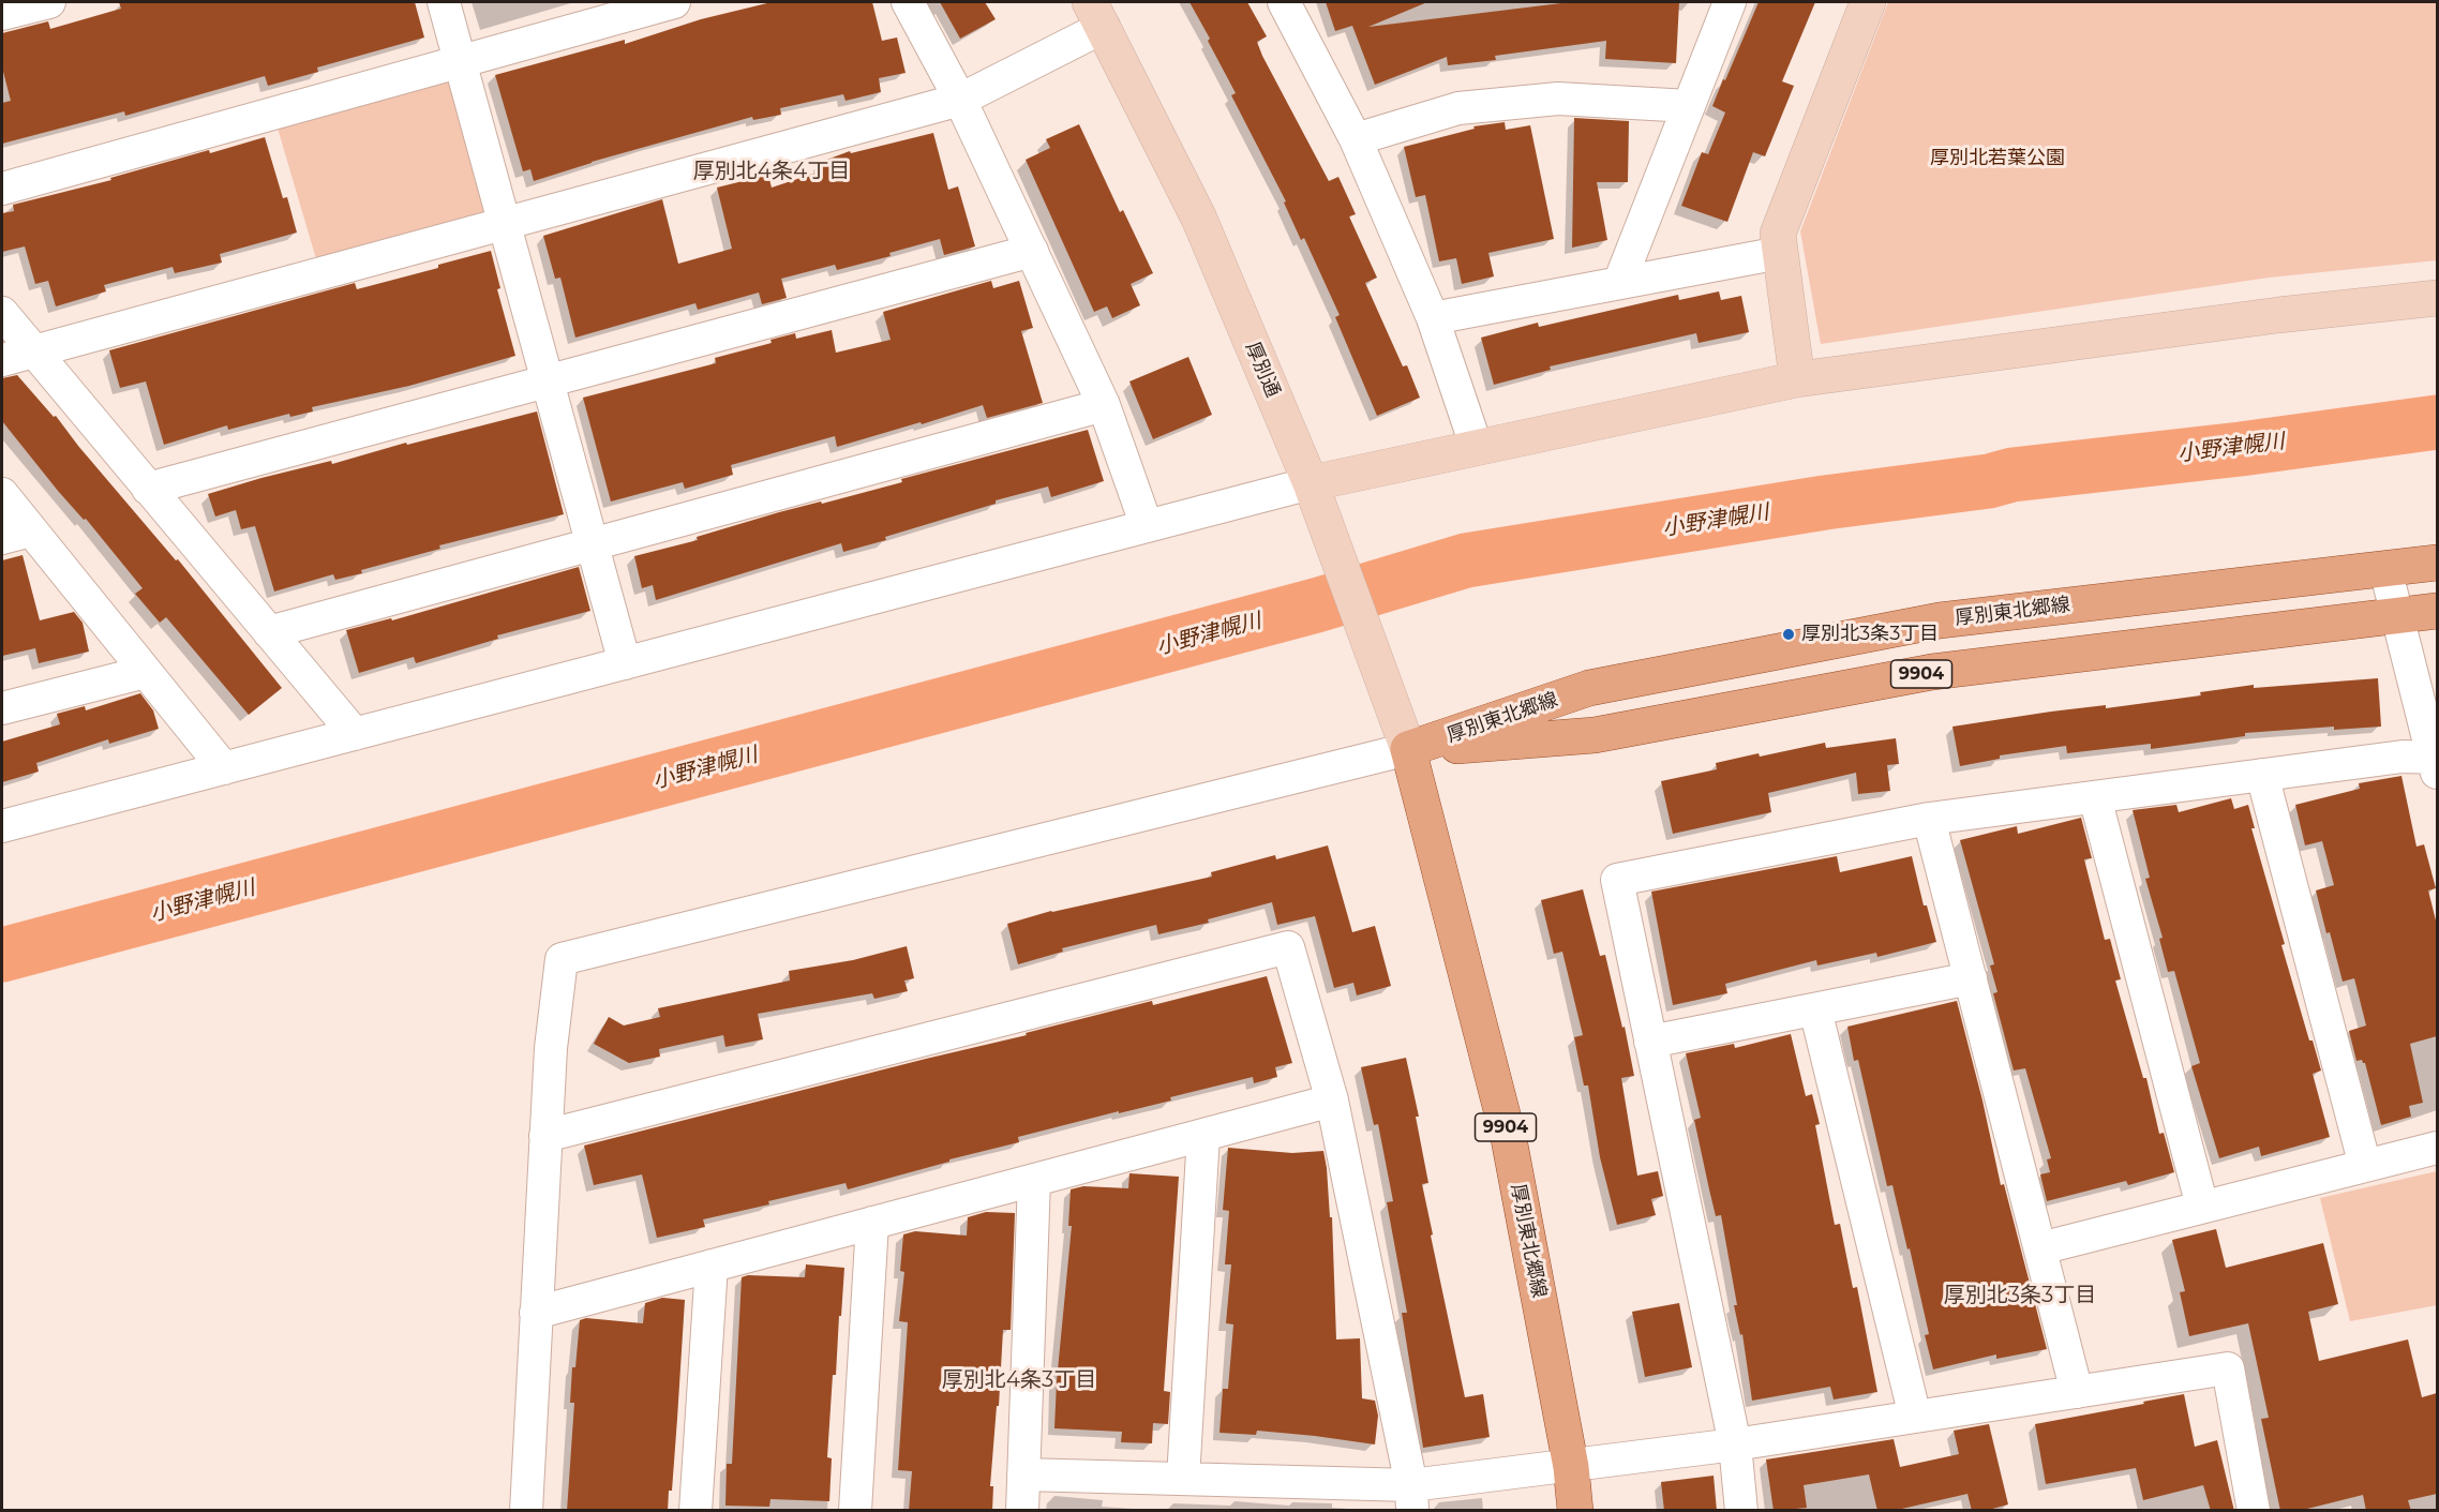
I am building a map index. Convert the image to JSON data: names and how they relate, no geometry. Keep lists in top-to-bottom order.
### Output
{
  "streets": {
    "main road": ["厚別東北郷線", "9904"],
    "street": ["厚別通"]
  },
  "crossings": [
    ["厚別通", "厚別東北郷線"]
  ],
  "districts": ["厚別北4条4丁目", "厚別北3条3丁目", "厚別北4条3丁目"],
  "water": ["小野津幌川"],
  "parks": ["厚別北若葉公園"],
  "places": ["厚別北3条3丁目"]
}
